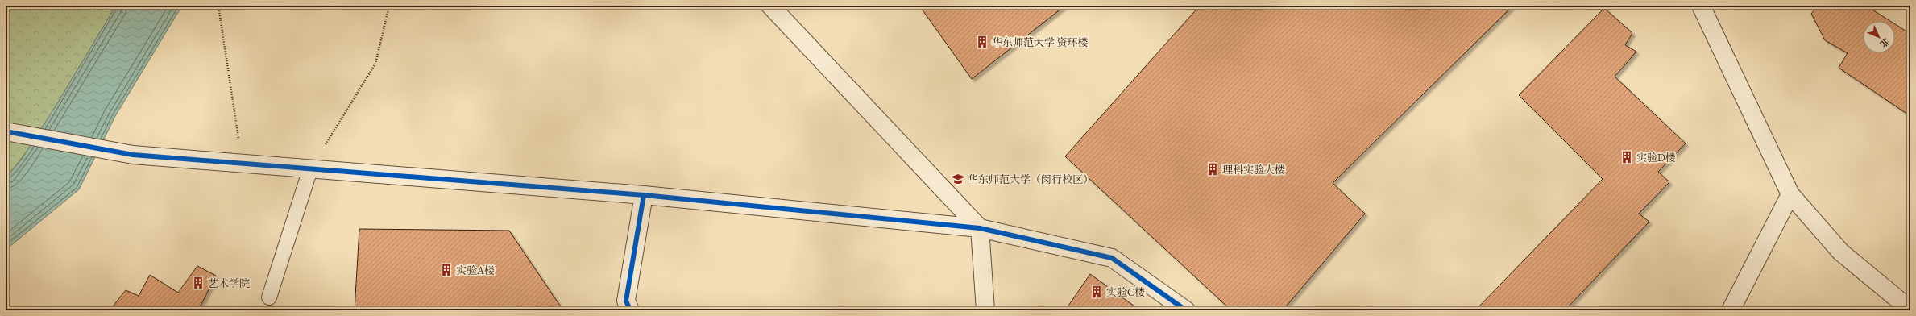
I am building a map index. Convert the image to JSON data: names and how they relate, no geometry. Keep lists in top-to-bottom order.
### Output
{
  "places": {
    "building": [
      "华东师范大学 资环楼",
      "实验D楼",
      "理科实验大楼",
      "实验A楼",
      "艺术学院",
      "实验C楼"
    ],
    "school or university": ["华东师范大学（闵行校区）"]
  },
  "north": "bottom right"
}
